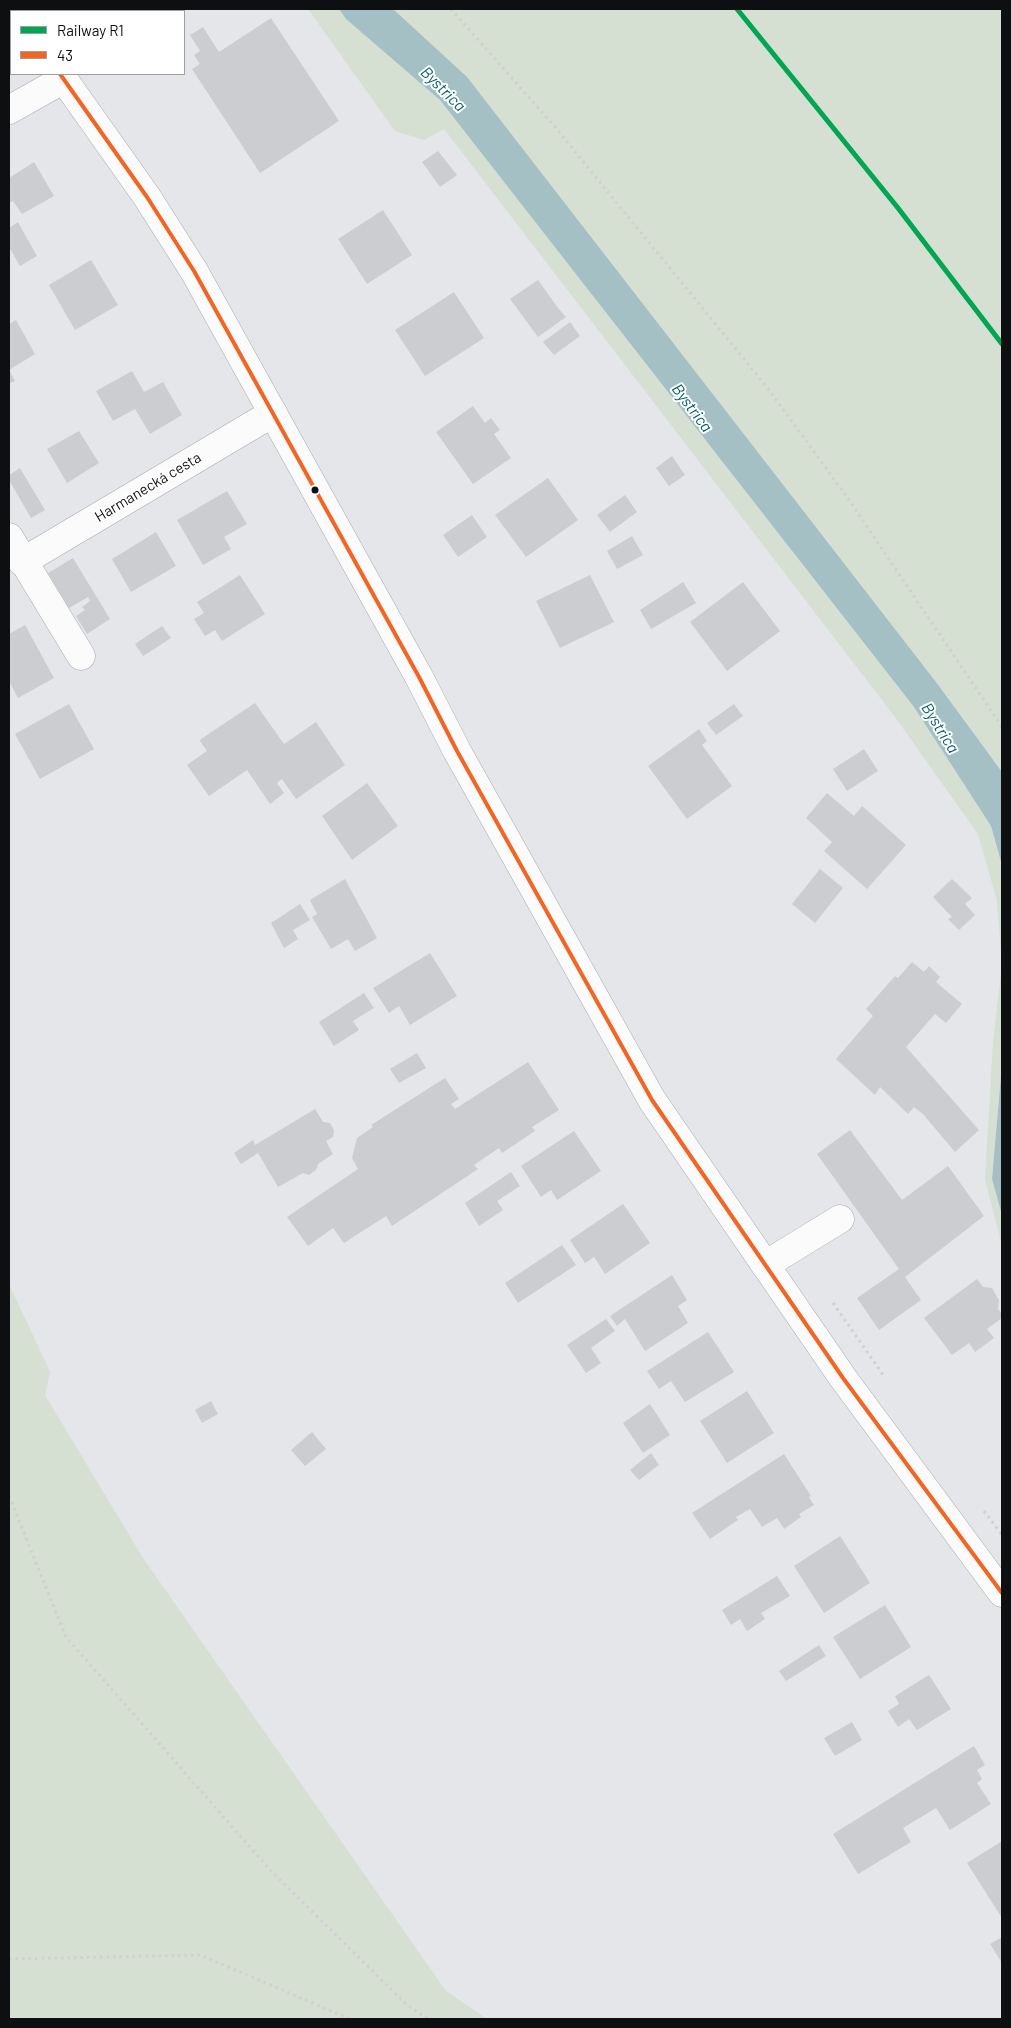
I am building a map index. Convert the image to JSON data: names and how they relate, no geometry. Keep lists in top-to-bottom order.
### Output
{
  "streets": {
    "main road": ["Harmanecká cesta"]
  },
  "water": ["Bystrica"],
  "lines": ["rail line R1", "transit line 43"],
  "legend": ["Railway R1", "43"]
}
